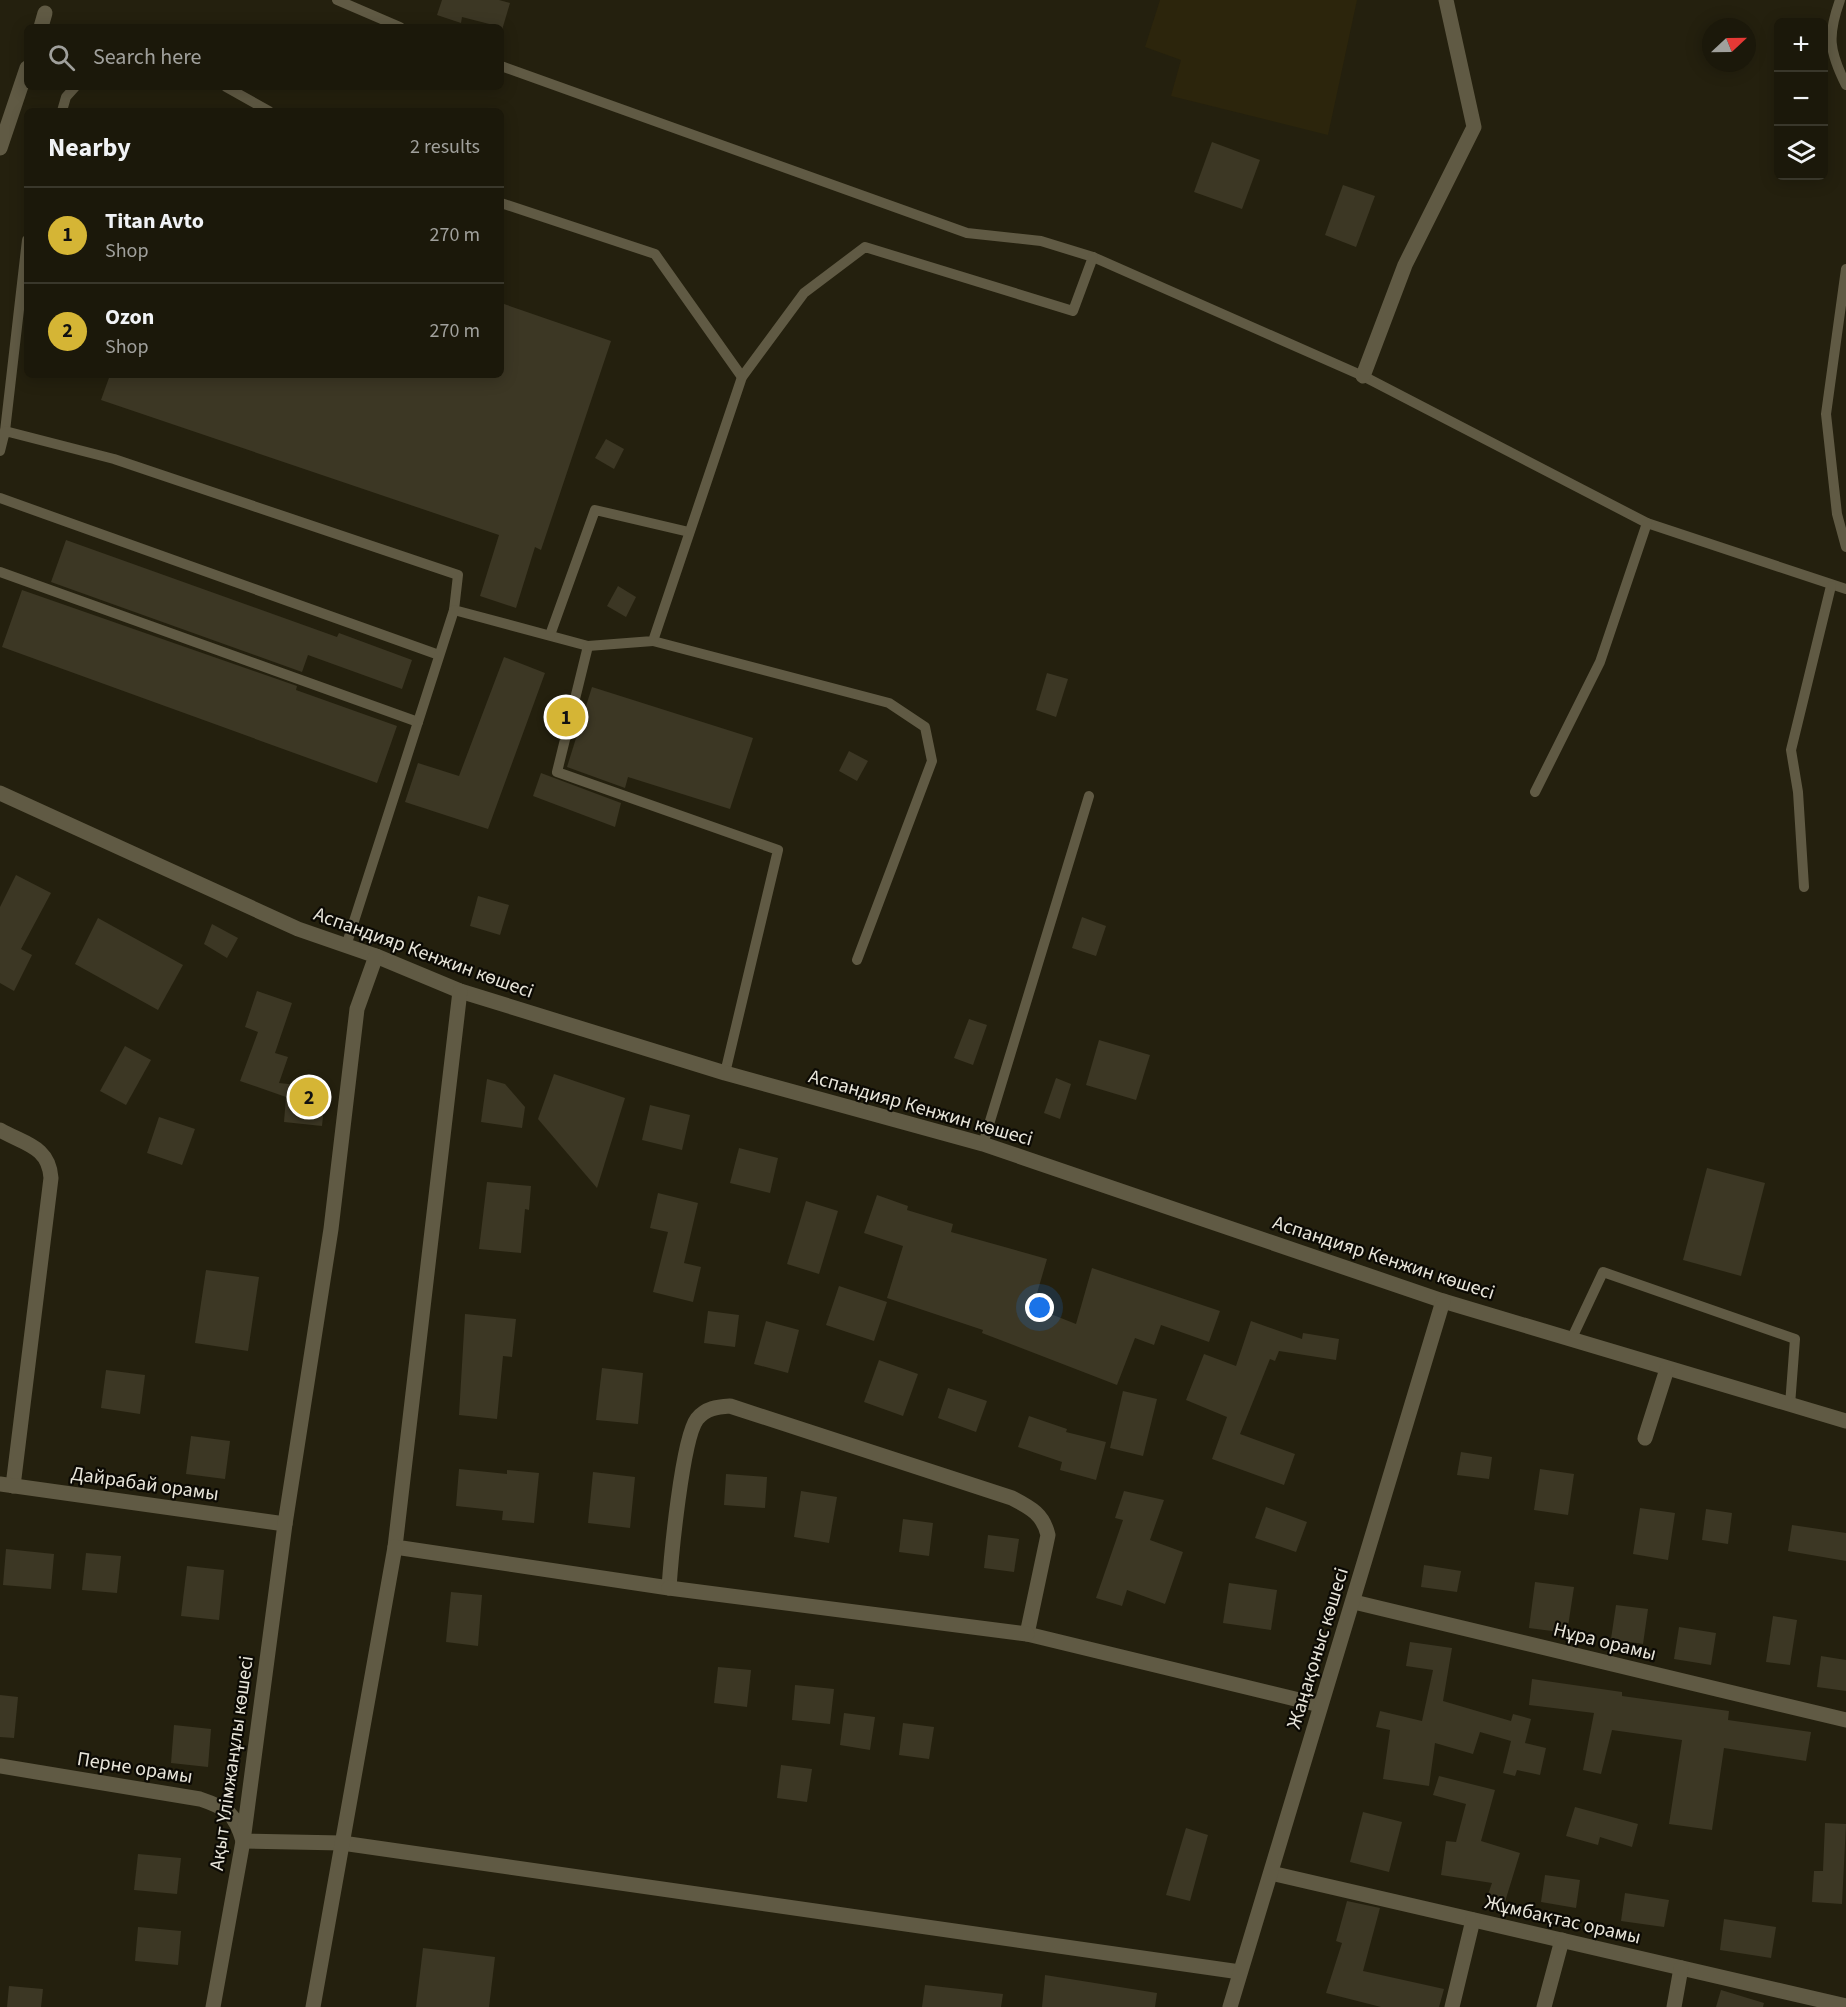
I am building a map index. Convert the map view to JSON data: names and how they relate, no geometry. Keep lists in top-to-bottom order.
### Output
{
  "streets": {
    "street": [
      "Аспандияр Кенжин көшесі",
      "Дайрабай орамы",
      "Нұра орамы",
      "Жаңақоныс көшесі",
      "Ақыт Үлімжанұлы көшесі",
      "Перне орамы",
      "Жұмбақтас орамы"
    ]
  },
  "crossings": [
    ["Аспандияр Кенжин көшесі", "Жаңақоныс көшесі"],
    ["Аспандияр Кенжин көшесі", "Ақыт Үлімжанұлы көшесі"],
    ["Дайрабай орамы", "Ақыт Үлімжанұлы көшесі"],
    ["Нұра орамы", "Жаңақоныс көшесі"],
    ["Жаңақоныс көшесі", "Жұмбақтас орамы"],
    ["Ақыт Үлімжанұлы көшесі", "Перне орамы"]
  ],
  "north": "right",
  "page": {
    "map_buttons": ["+", "−"],
    "search": "Search here",
    "heading": ["Nearby", "2 results"],
    "list": [
      {
        "mark": "1",
        "name": "Titan Avto",
        "note": "Shop",
        "value": "270 m"
      },
      {
        "mark": "2",
        "name": "Ozon",
        "note": "Shop",
        "value": "270 m"
      }
    ],
    "pins": ["1", "2"]
  }
}
